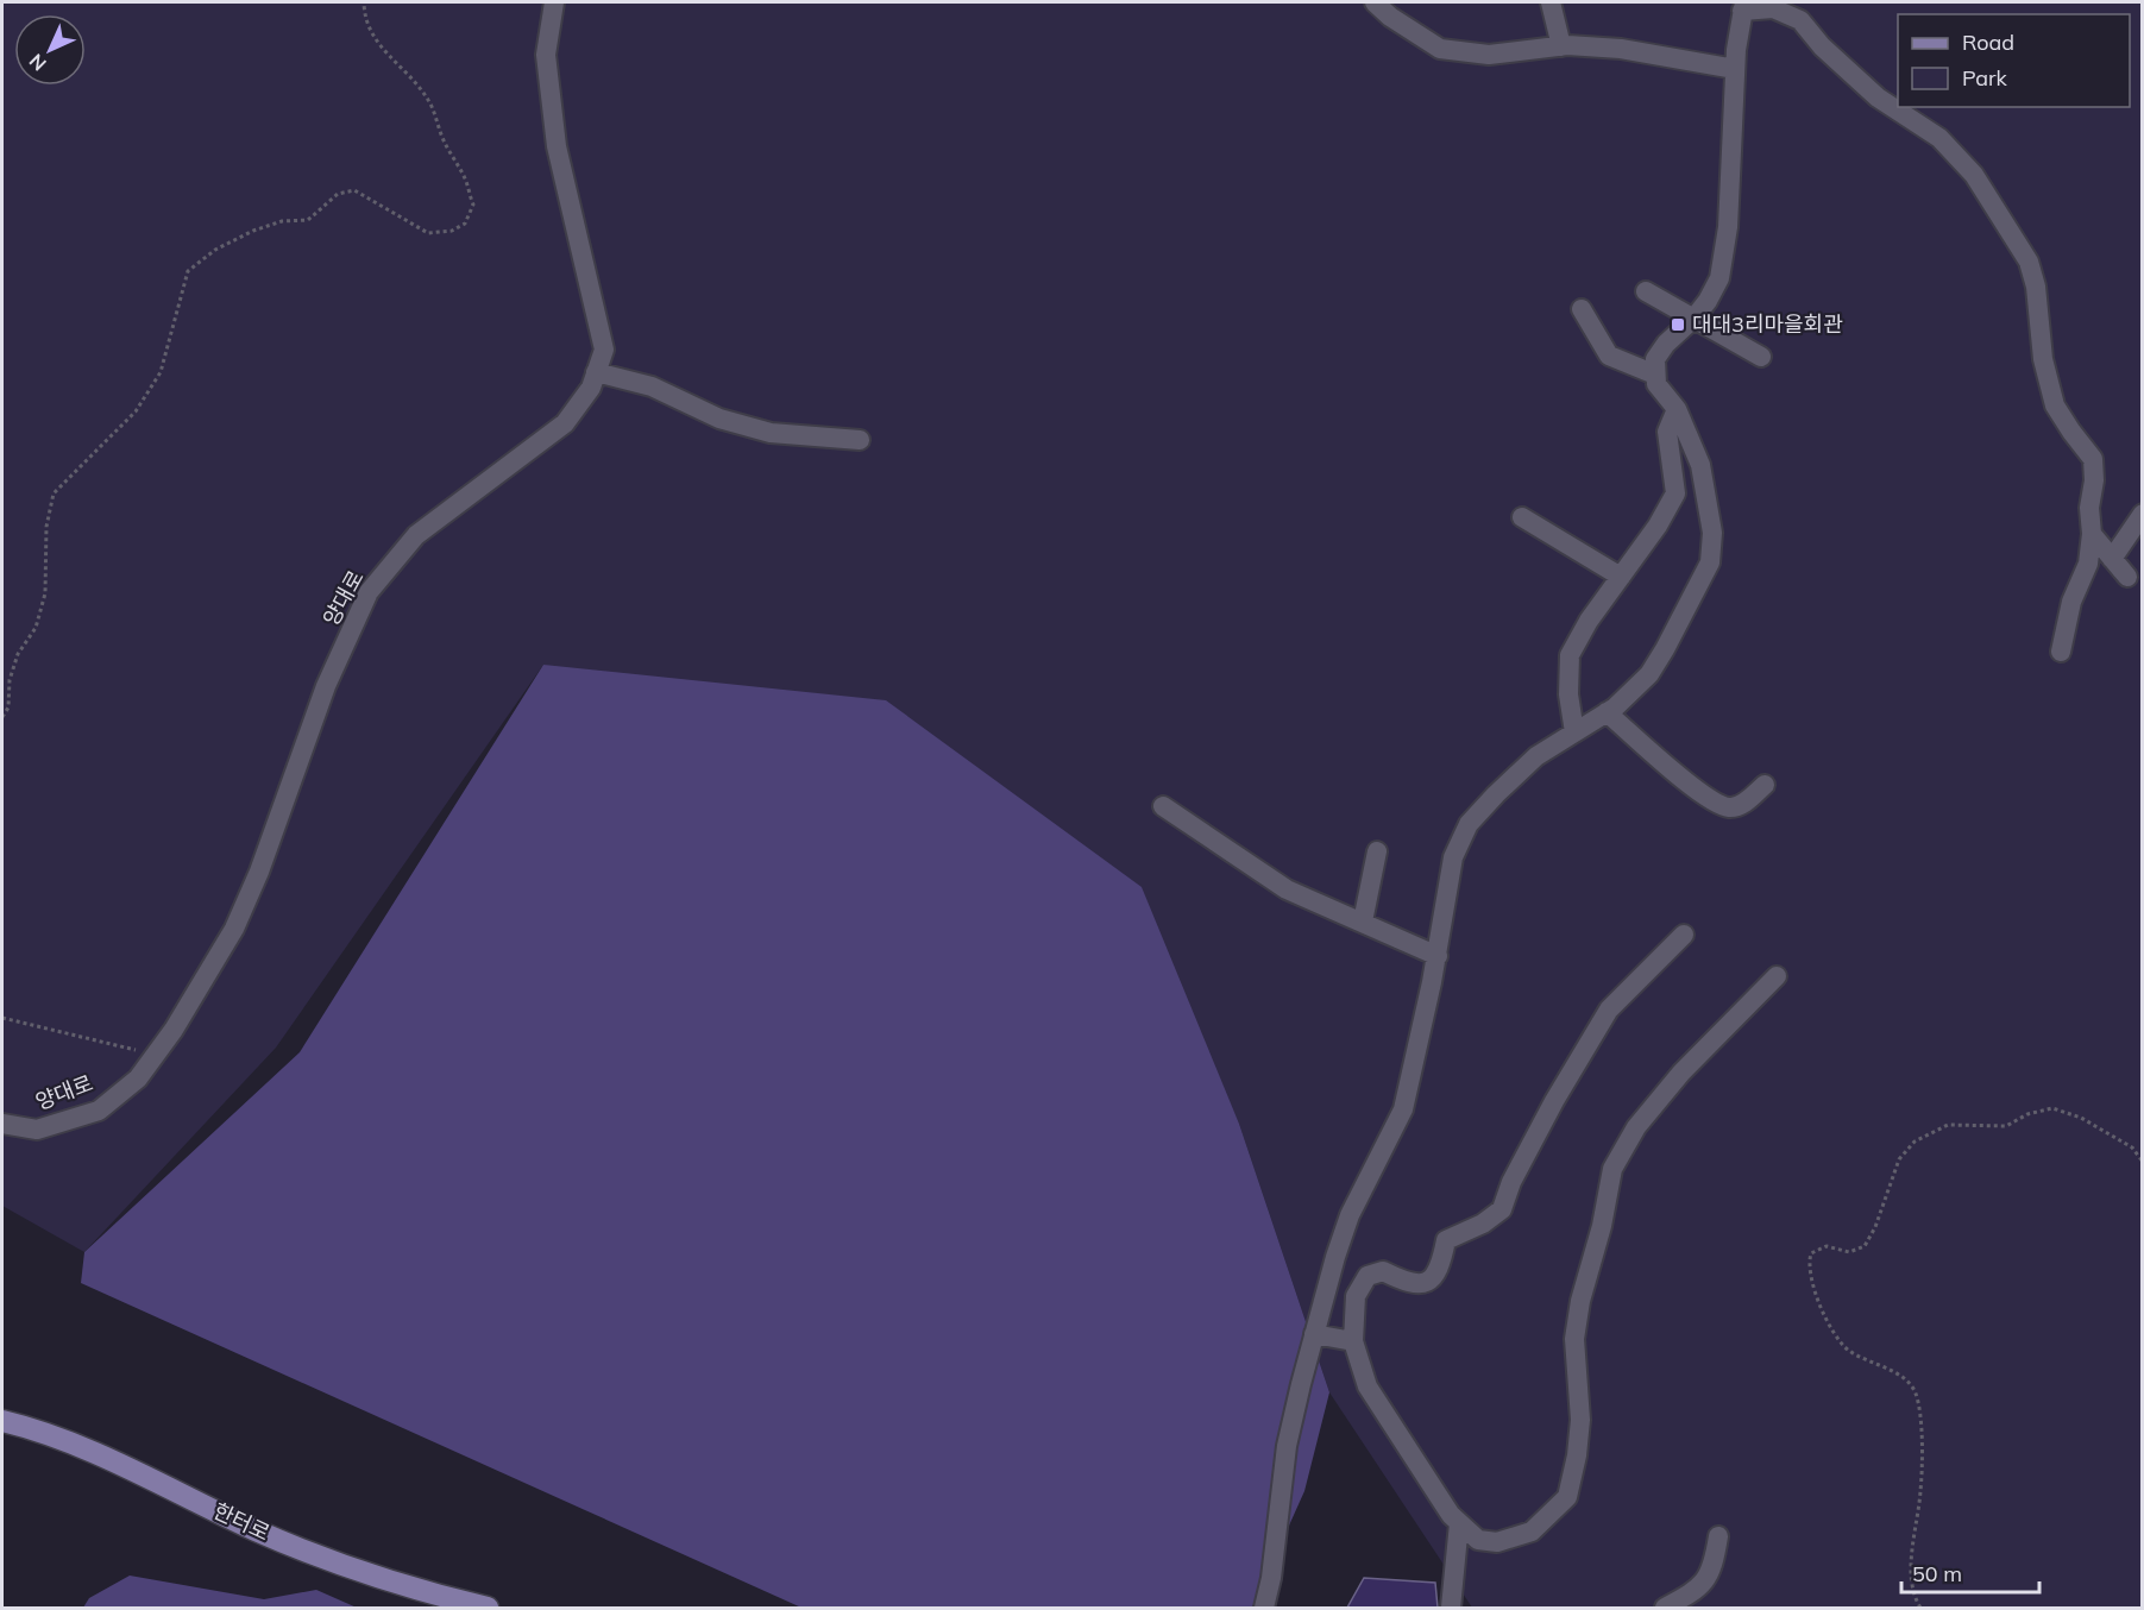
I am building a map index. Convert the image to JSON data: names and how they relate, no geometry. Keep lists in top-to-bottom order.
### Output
{
  "streets": {
    "main road": ["한터로"],
    "street": ["양대로"]
  },
  "places": {
    "transit": ["대대3리마을회관"]
  },
  "legend": ["Road", "Park"],
  "scale_bar": "50 m",
  "north": "bottom left"
}
